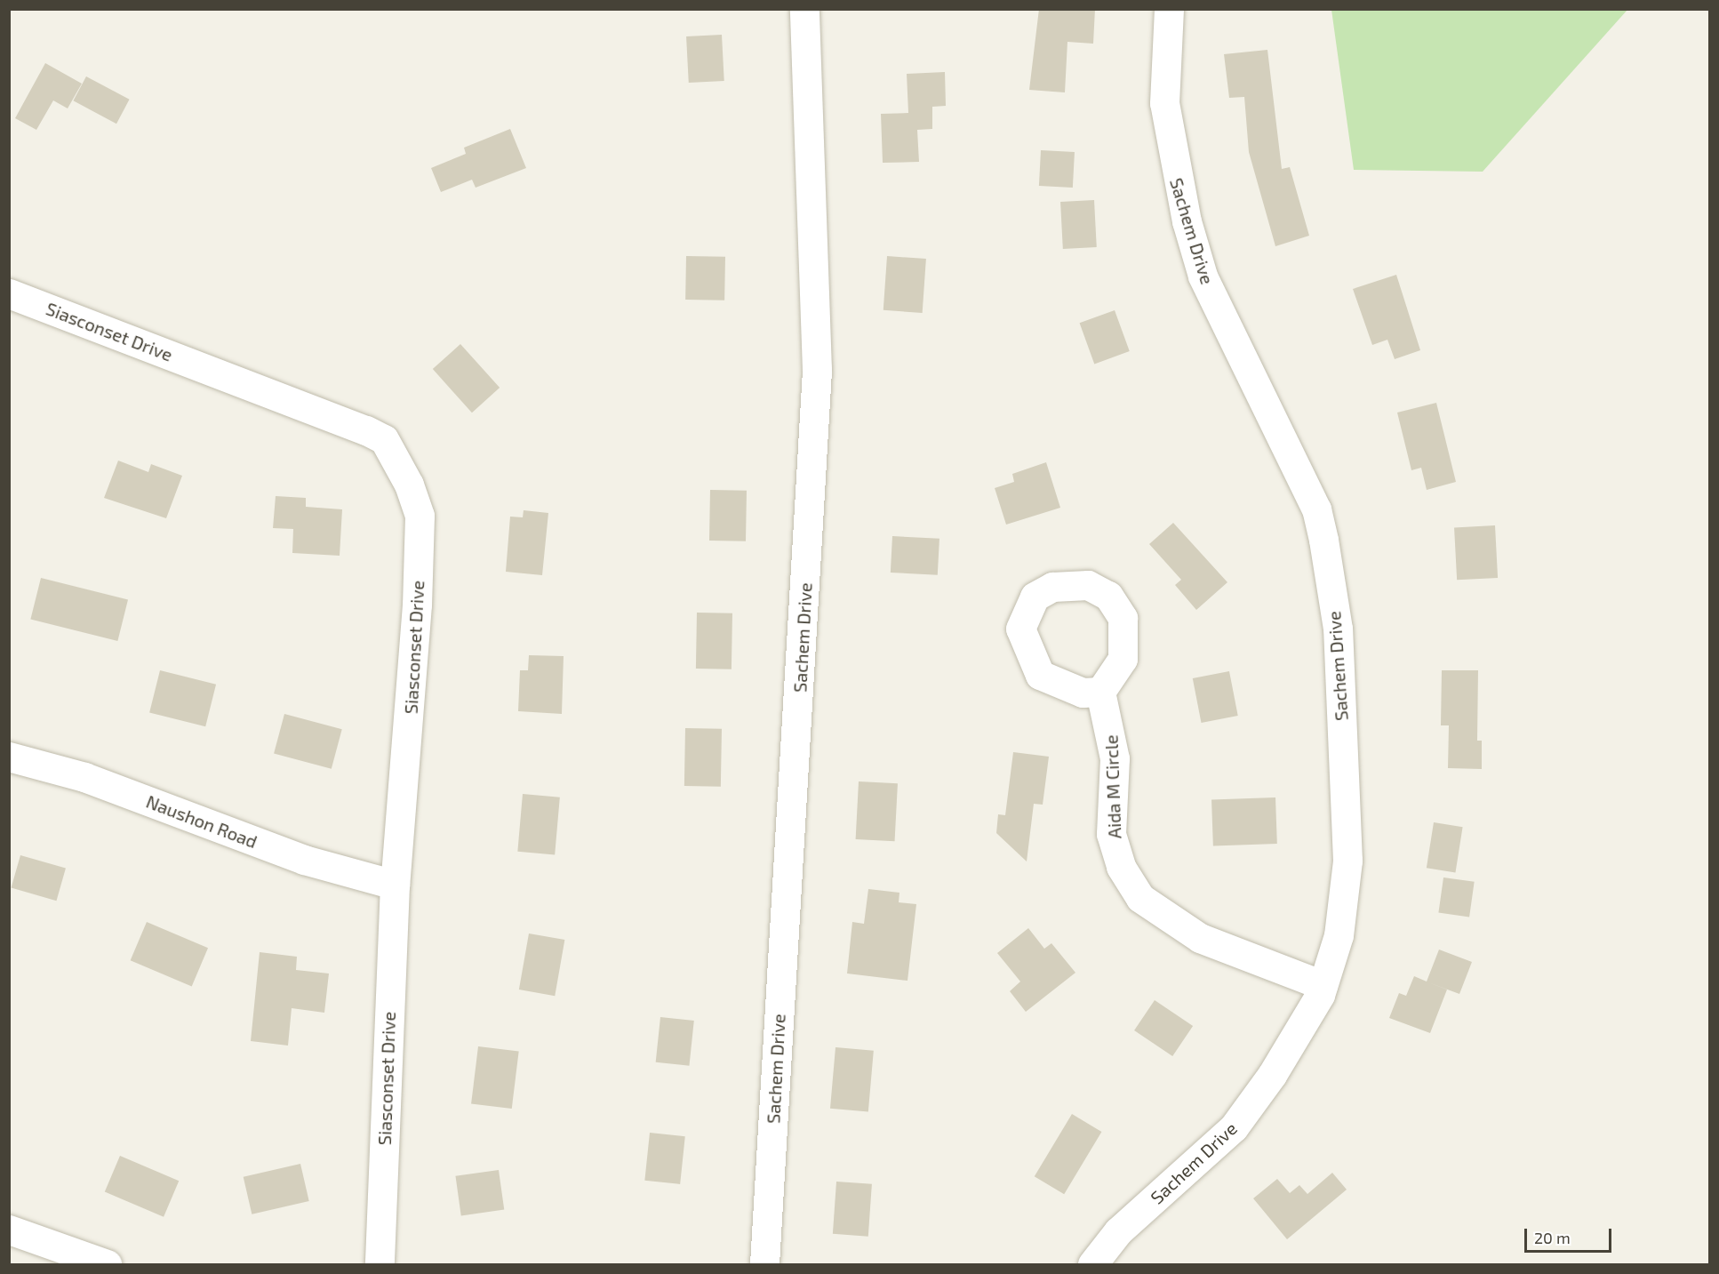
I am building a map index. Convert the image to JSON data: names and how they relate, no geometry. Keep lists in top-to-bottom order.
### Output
{
  "streets": {
    "street": [
      "Sachem Drive",
      "Siasconset Drive",
      "Aida M Circle",
      "Naushon Road"
    ]
  },
  "crossings": [
    ["Sachem Drive", "Aida M Circle"],
    ["Siasconset Drive", "Naushon Road"]
  ],
  "scale_bar": "20 m"
}
